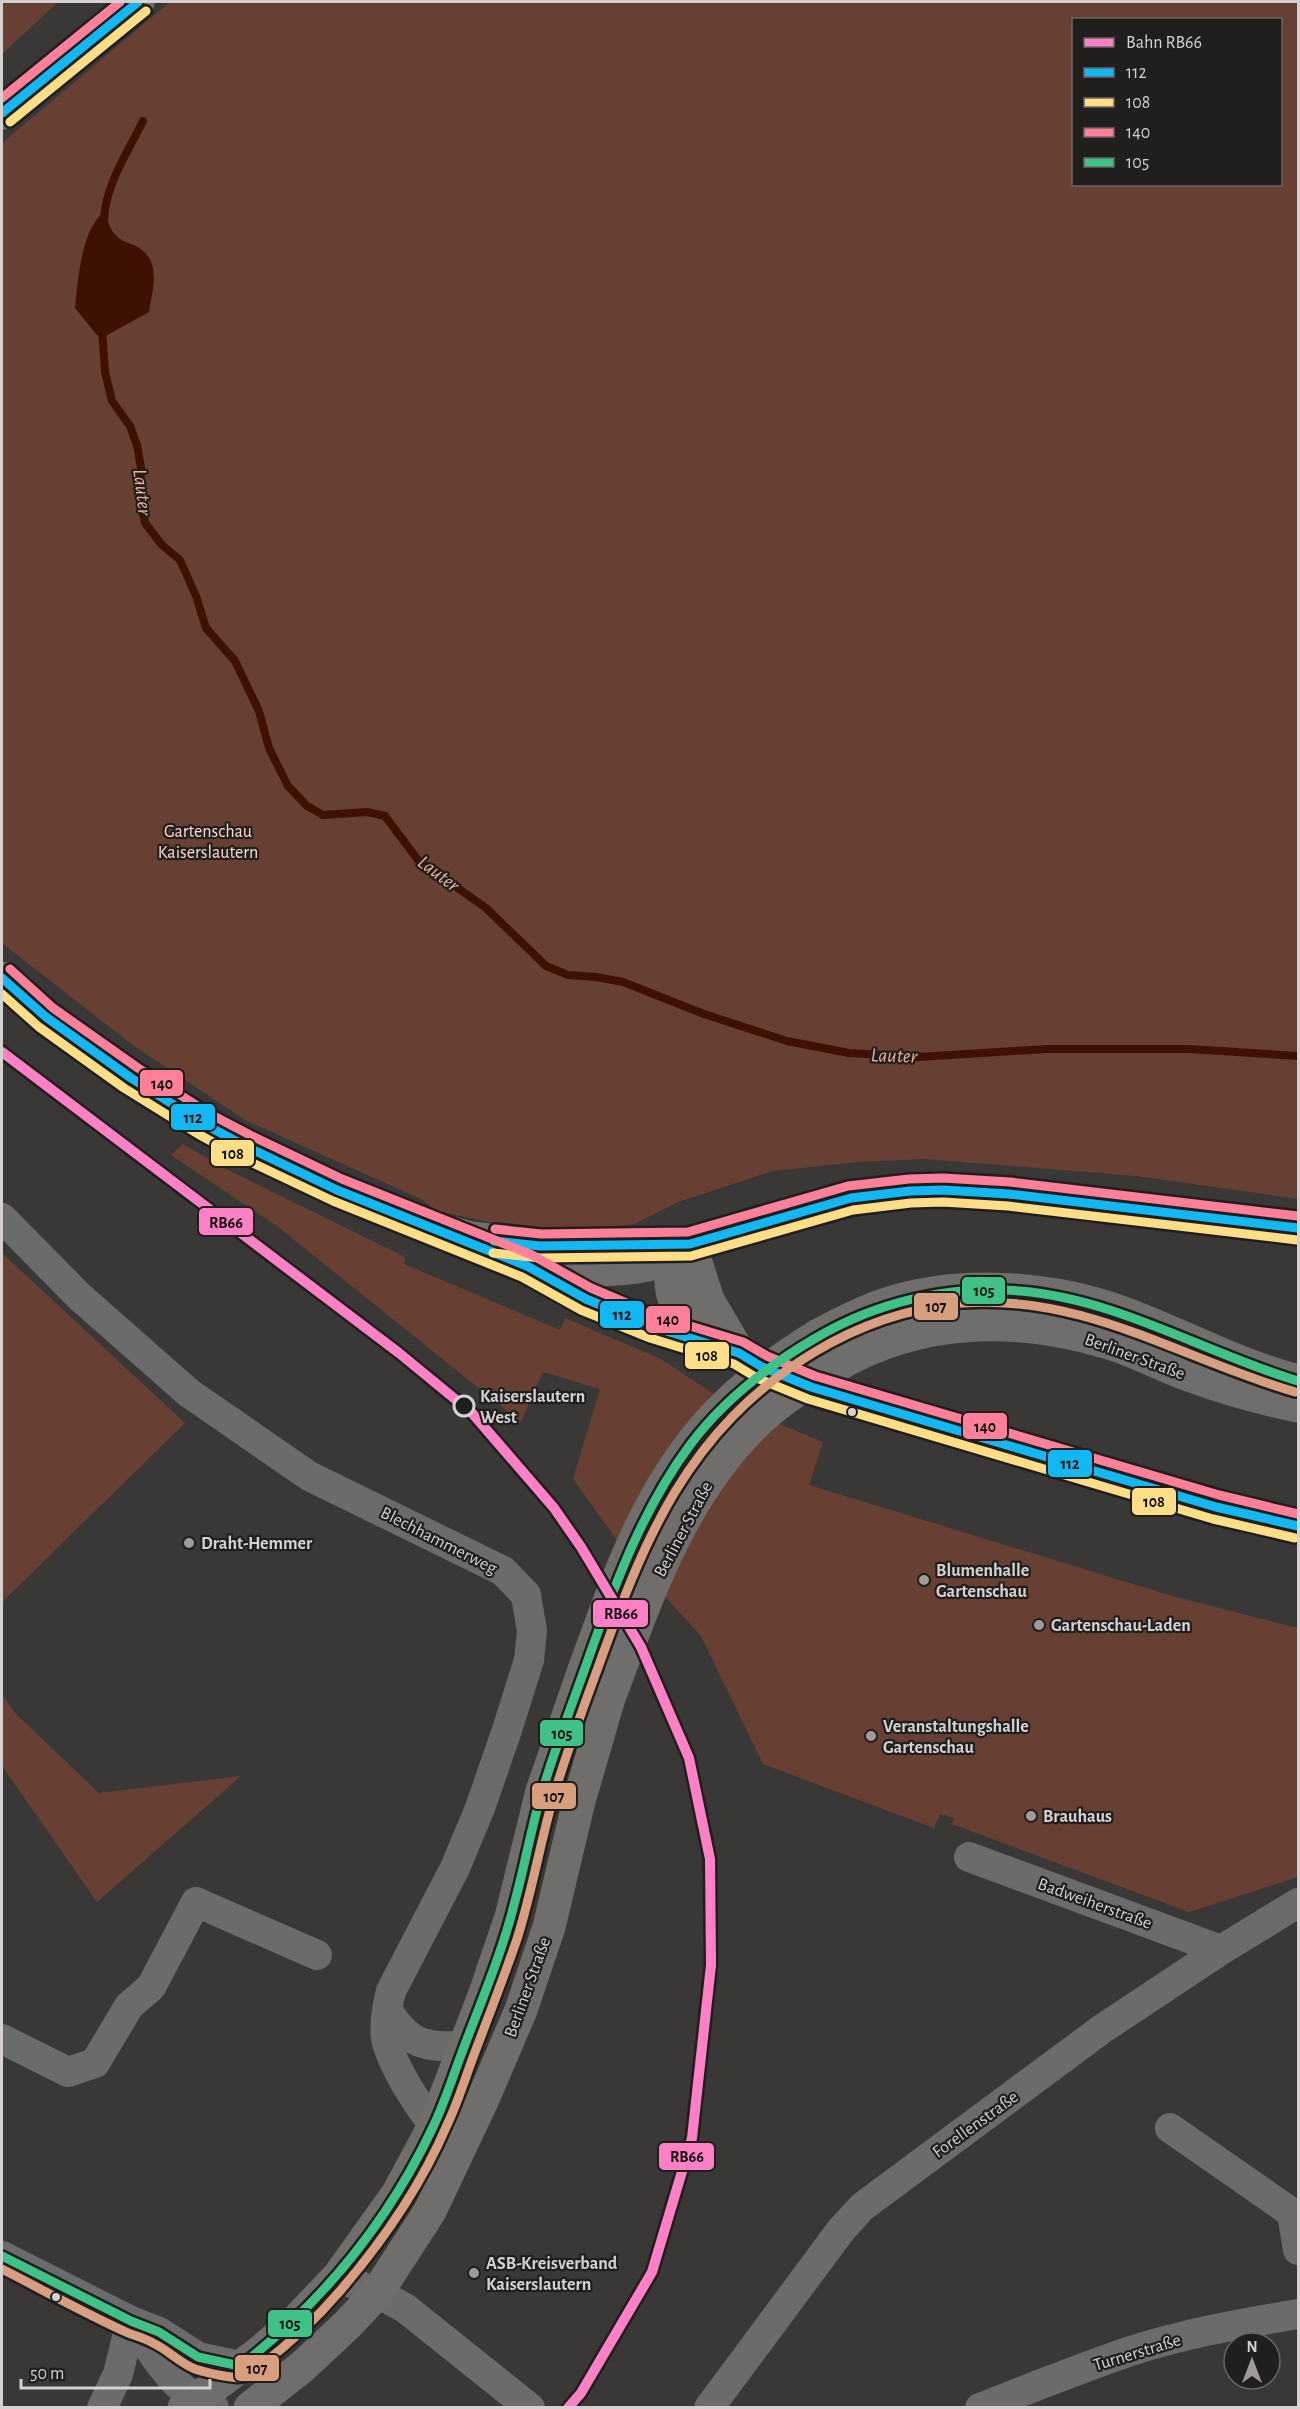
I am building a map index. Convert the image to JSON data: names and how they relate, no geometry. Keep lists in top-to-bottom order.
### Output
{
  "streets": {
    "main road": ["Berliner Straße"],
    "street": [
      "Blechhammerweg",
      "Badweiherstraße",
      "Forellenstraße",
      "Turnerstraße"
    ]
  },
  "crossings": [
    ["Berliner Straße", "Blechhammerweg"],
    ["Badweiherstraße", "Forellenstraße"]
  ],
  "water": ["Lauter"],
  "parks": ["Gartenschau Kaiserslautern"],
  "places": [
    "Kaiserslautern West",
    "Draht-Hemmer",
    "Blumenhalle Gartenschau",
    "Gartenschau-Laden",
    "Veranstaltungshalle Gartenschau",
    "Brauhaus",
    "ASB-Kreisverband Kaiserslautern"
  ],
  "lines": [
    "transit line 112",
    "transit line 140",
    "transit line 108",
    "rail line RB66",
    "transit line 105",
    "transit line 107"
  ],
  "legend": [
    "Bahn RB66",
    "112",
    "108",
    "140",
    "105"
  ],
  "scale_bar": "50 m",
  "north": "top"
}
